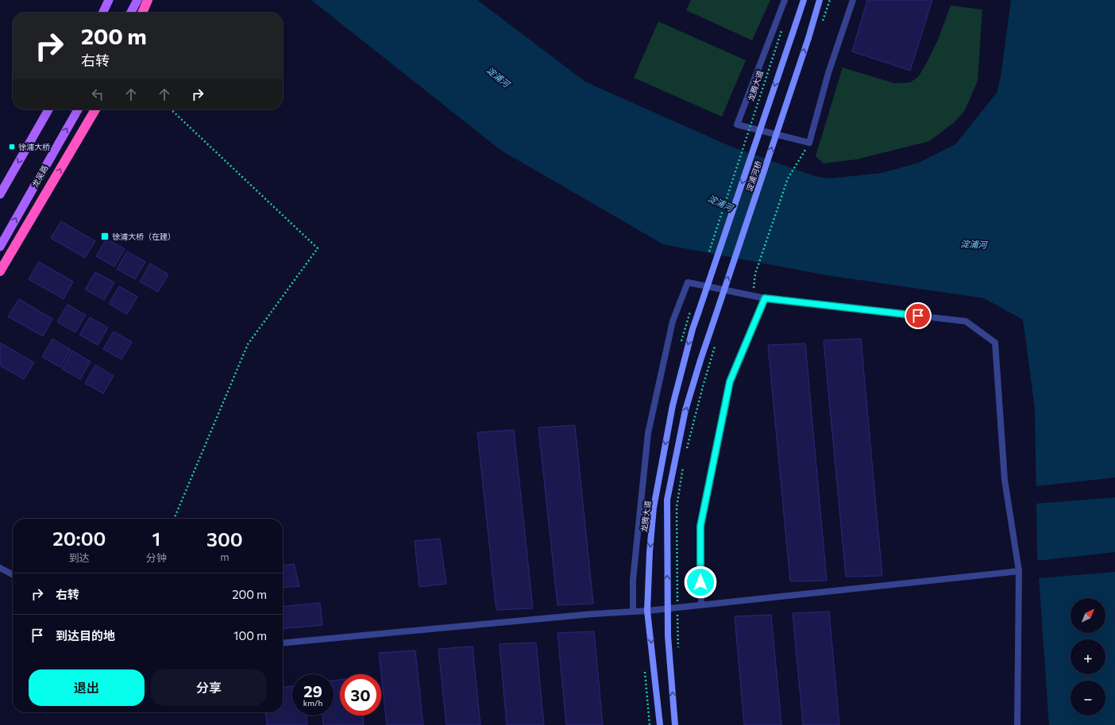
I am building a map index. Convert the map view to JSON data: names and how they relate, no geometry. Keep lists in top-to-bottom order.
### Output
{
  "streets": {
    "main road": ["龙腾大道", "龙吴路", "淀浦河桥"]
  },
  "crossings": [
    ["龙腾大道", "淀浦河桥"]
  ],
  "water": ["淀浦河"],
  "places": {
    "transit": ["徐浦大桥", "徐浦大桥（在建）"]
  },
  "north": "top right",
  "page": {
    "turn": ["200 m", "右转"],
    "eta": [
      "20:00",
      "到达",
      "1",
      "分钟",
      "300",
      "m"
    ],
    "list": [
      {
        "name": "右转",
        "value": "200 m"
      },
      {
        "name": "到达目的地",
        "value": "100 m"
      }
    ],
    "map_buttons": ["+", "−"],
    "buttons": ["退出", "分享"],
    "speed": "29 km/h",
    "limit": "30"
  }
}
